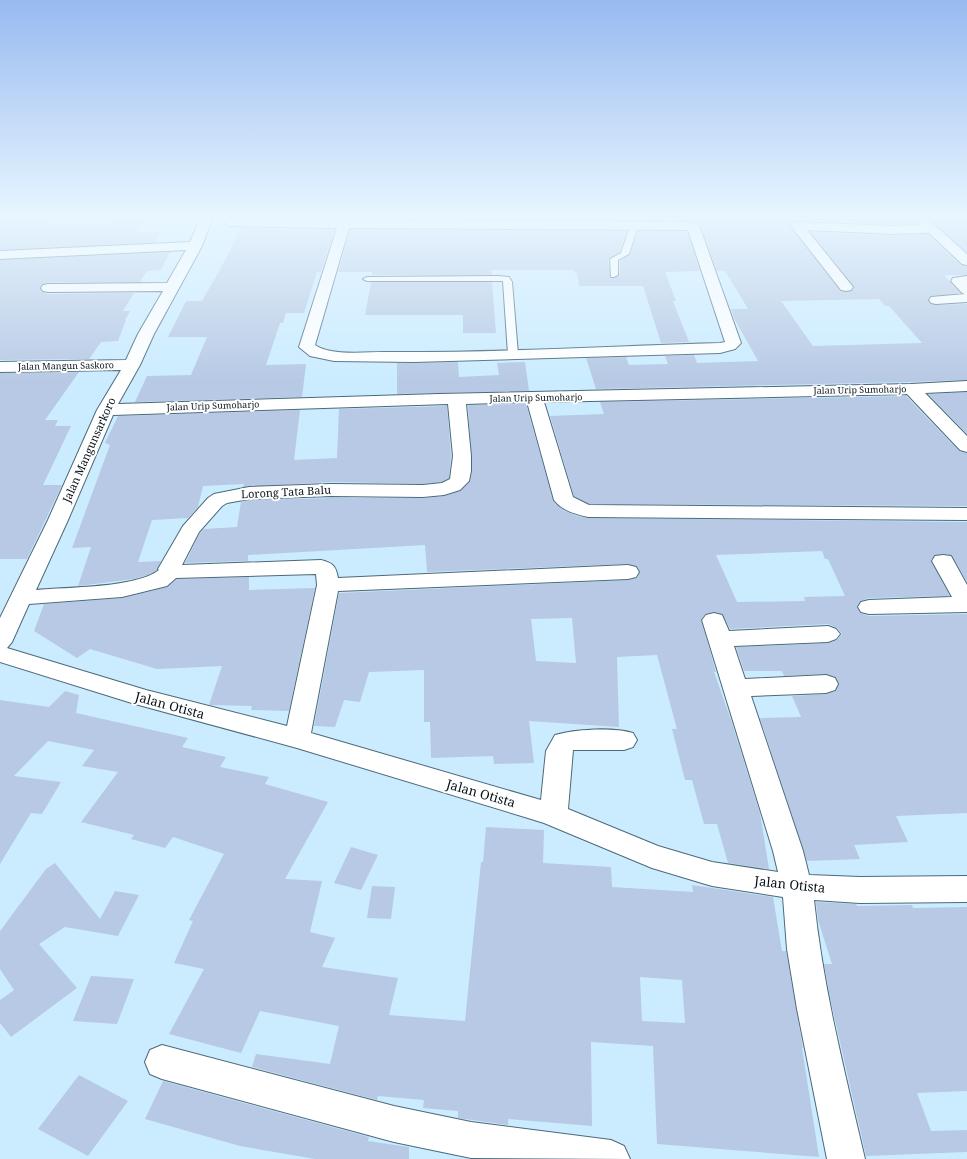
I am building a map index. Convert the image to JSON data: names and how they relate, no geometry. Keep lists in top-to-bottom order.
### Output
{
  "streets": {
    "street": [
      "Jalan Mangun Saskoro",
      "Jalan Urip Sumoharjo",
      "Jalan Mangunsarkoro",
      "Lorong Tata Balu",
      "Jalan Otista"
    ]
  },
  "crossings": [
    ["Jalan Mangun Saskoro", "Jalan Mangunsarkoro"],
    ["Jalan Urip Sumoharjo", "Jalan Mangunsarkoro"],
    ["Jalan Urip Sumoharjo", "Lorong Tata Balu"]
  ]
}
